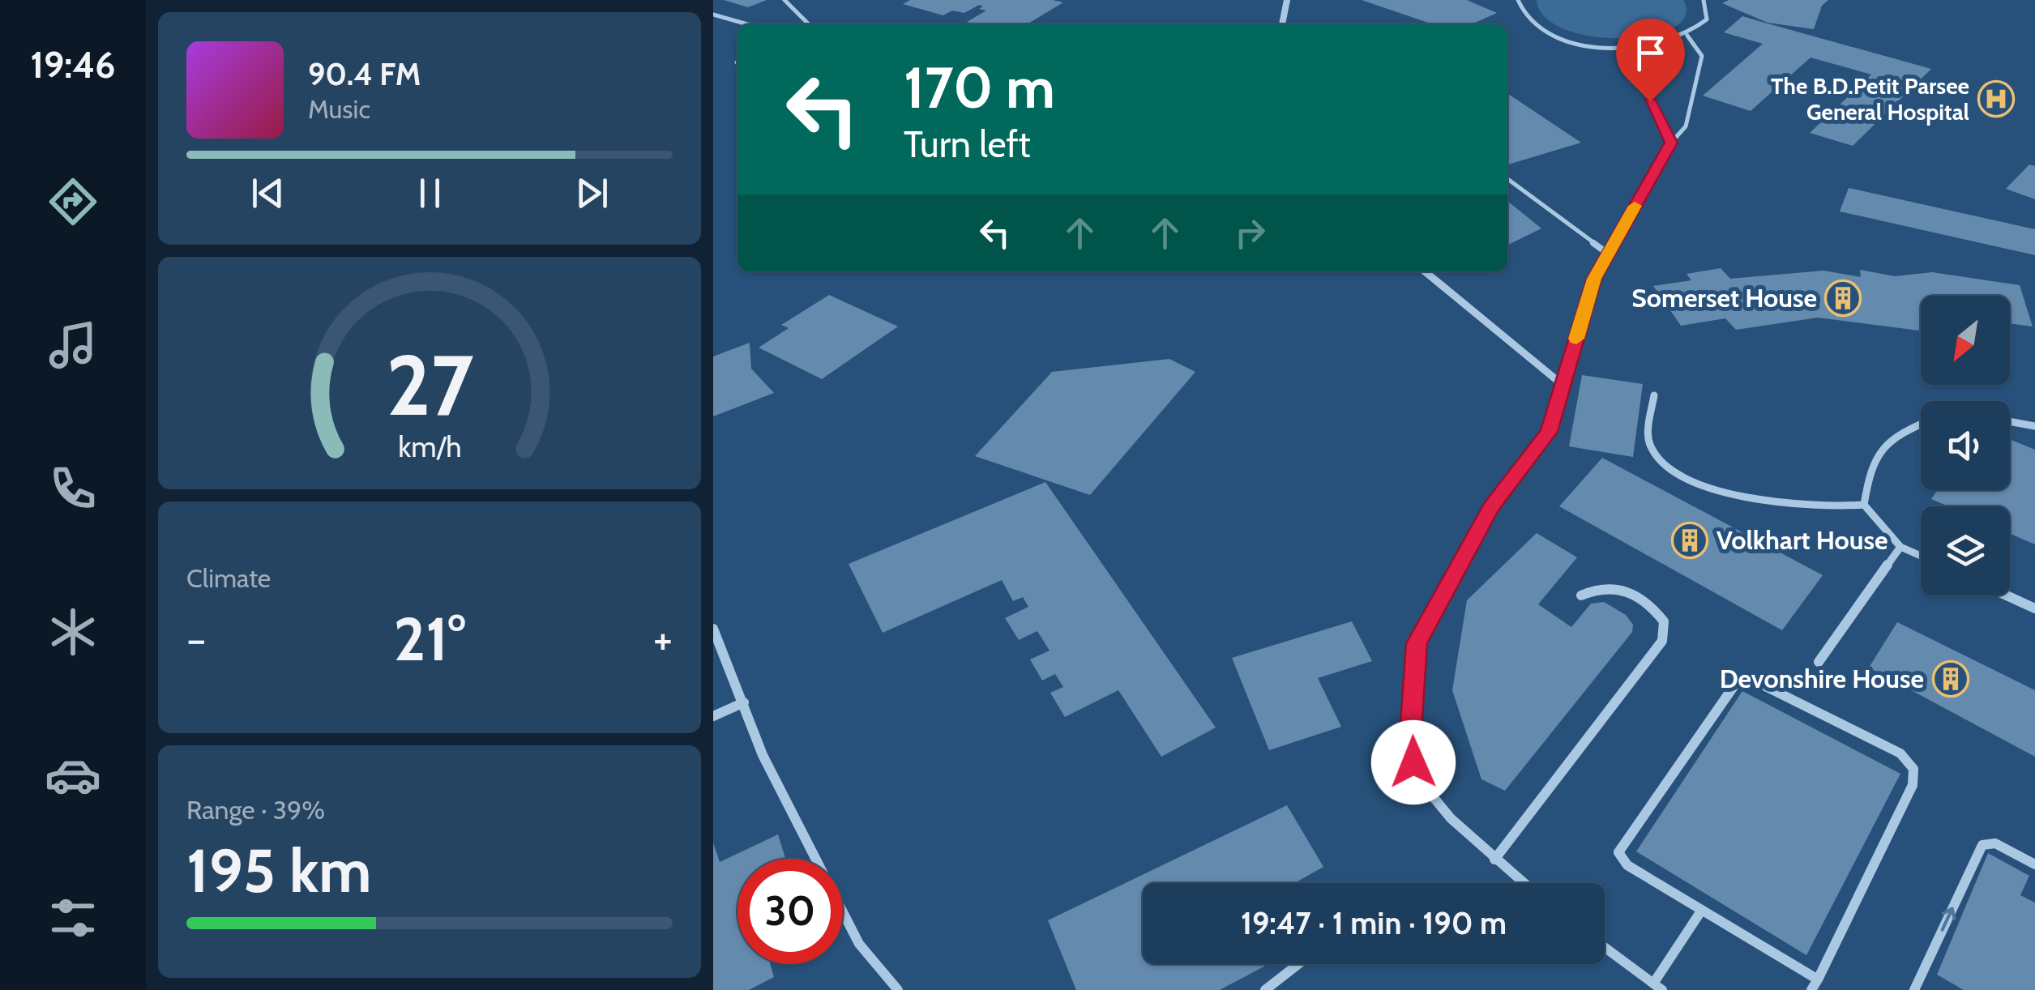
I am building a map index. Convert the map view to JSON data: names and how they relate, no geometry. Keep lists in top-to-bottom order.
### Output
{
  "places": {
    "hospital": ["The B.D.Petit Parsee General Hospital"],
    "building": ["Somerset House", "Volkhart House", "Devonshire House"]
  },
  "north": "bottom left",
  "page": {
    "tabs": "19:46",
    "turn": ["170 m", "Turn left"],
    "song": ["90.4 FM", "Music"],
    "tile": [
      "Climate",
      ["Range · 39%", "195 km"]
    ],
    "heat": ["−", "21°", "+"],
    "limit": "30",
    "trip": "19:47 · 1 min · 190 m",
    "gauge": ["27", "km/h"]
  }
}
